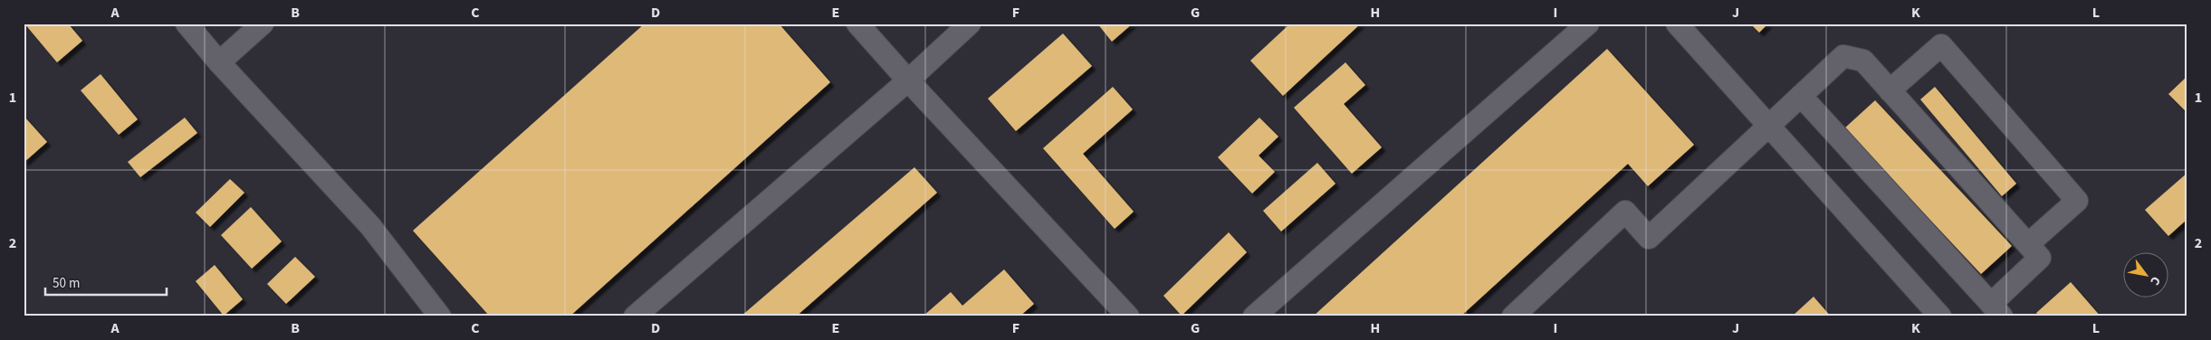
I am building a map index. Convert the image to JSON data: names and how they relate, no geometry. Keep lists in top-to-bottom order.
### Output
{
  "scale_bar": "50 m",
  "north": "bottom right",
  "grid": {
    "columns": [
      "A",
      "B",
      "C",
      "D",
      "E",
      "F",
      "G",
      "H",
      "I",
      "J",
      "K",
      "L"
    ],
    "rows": ["1", "2"]
  }
}
